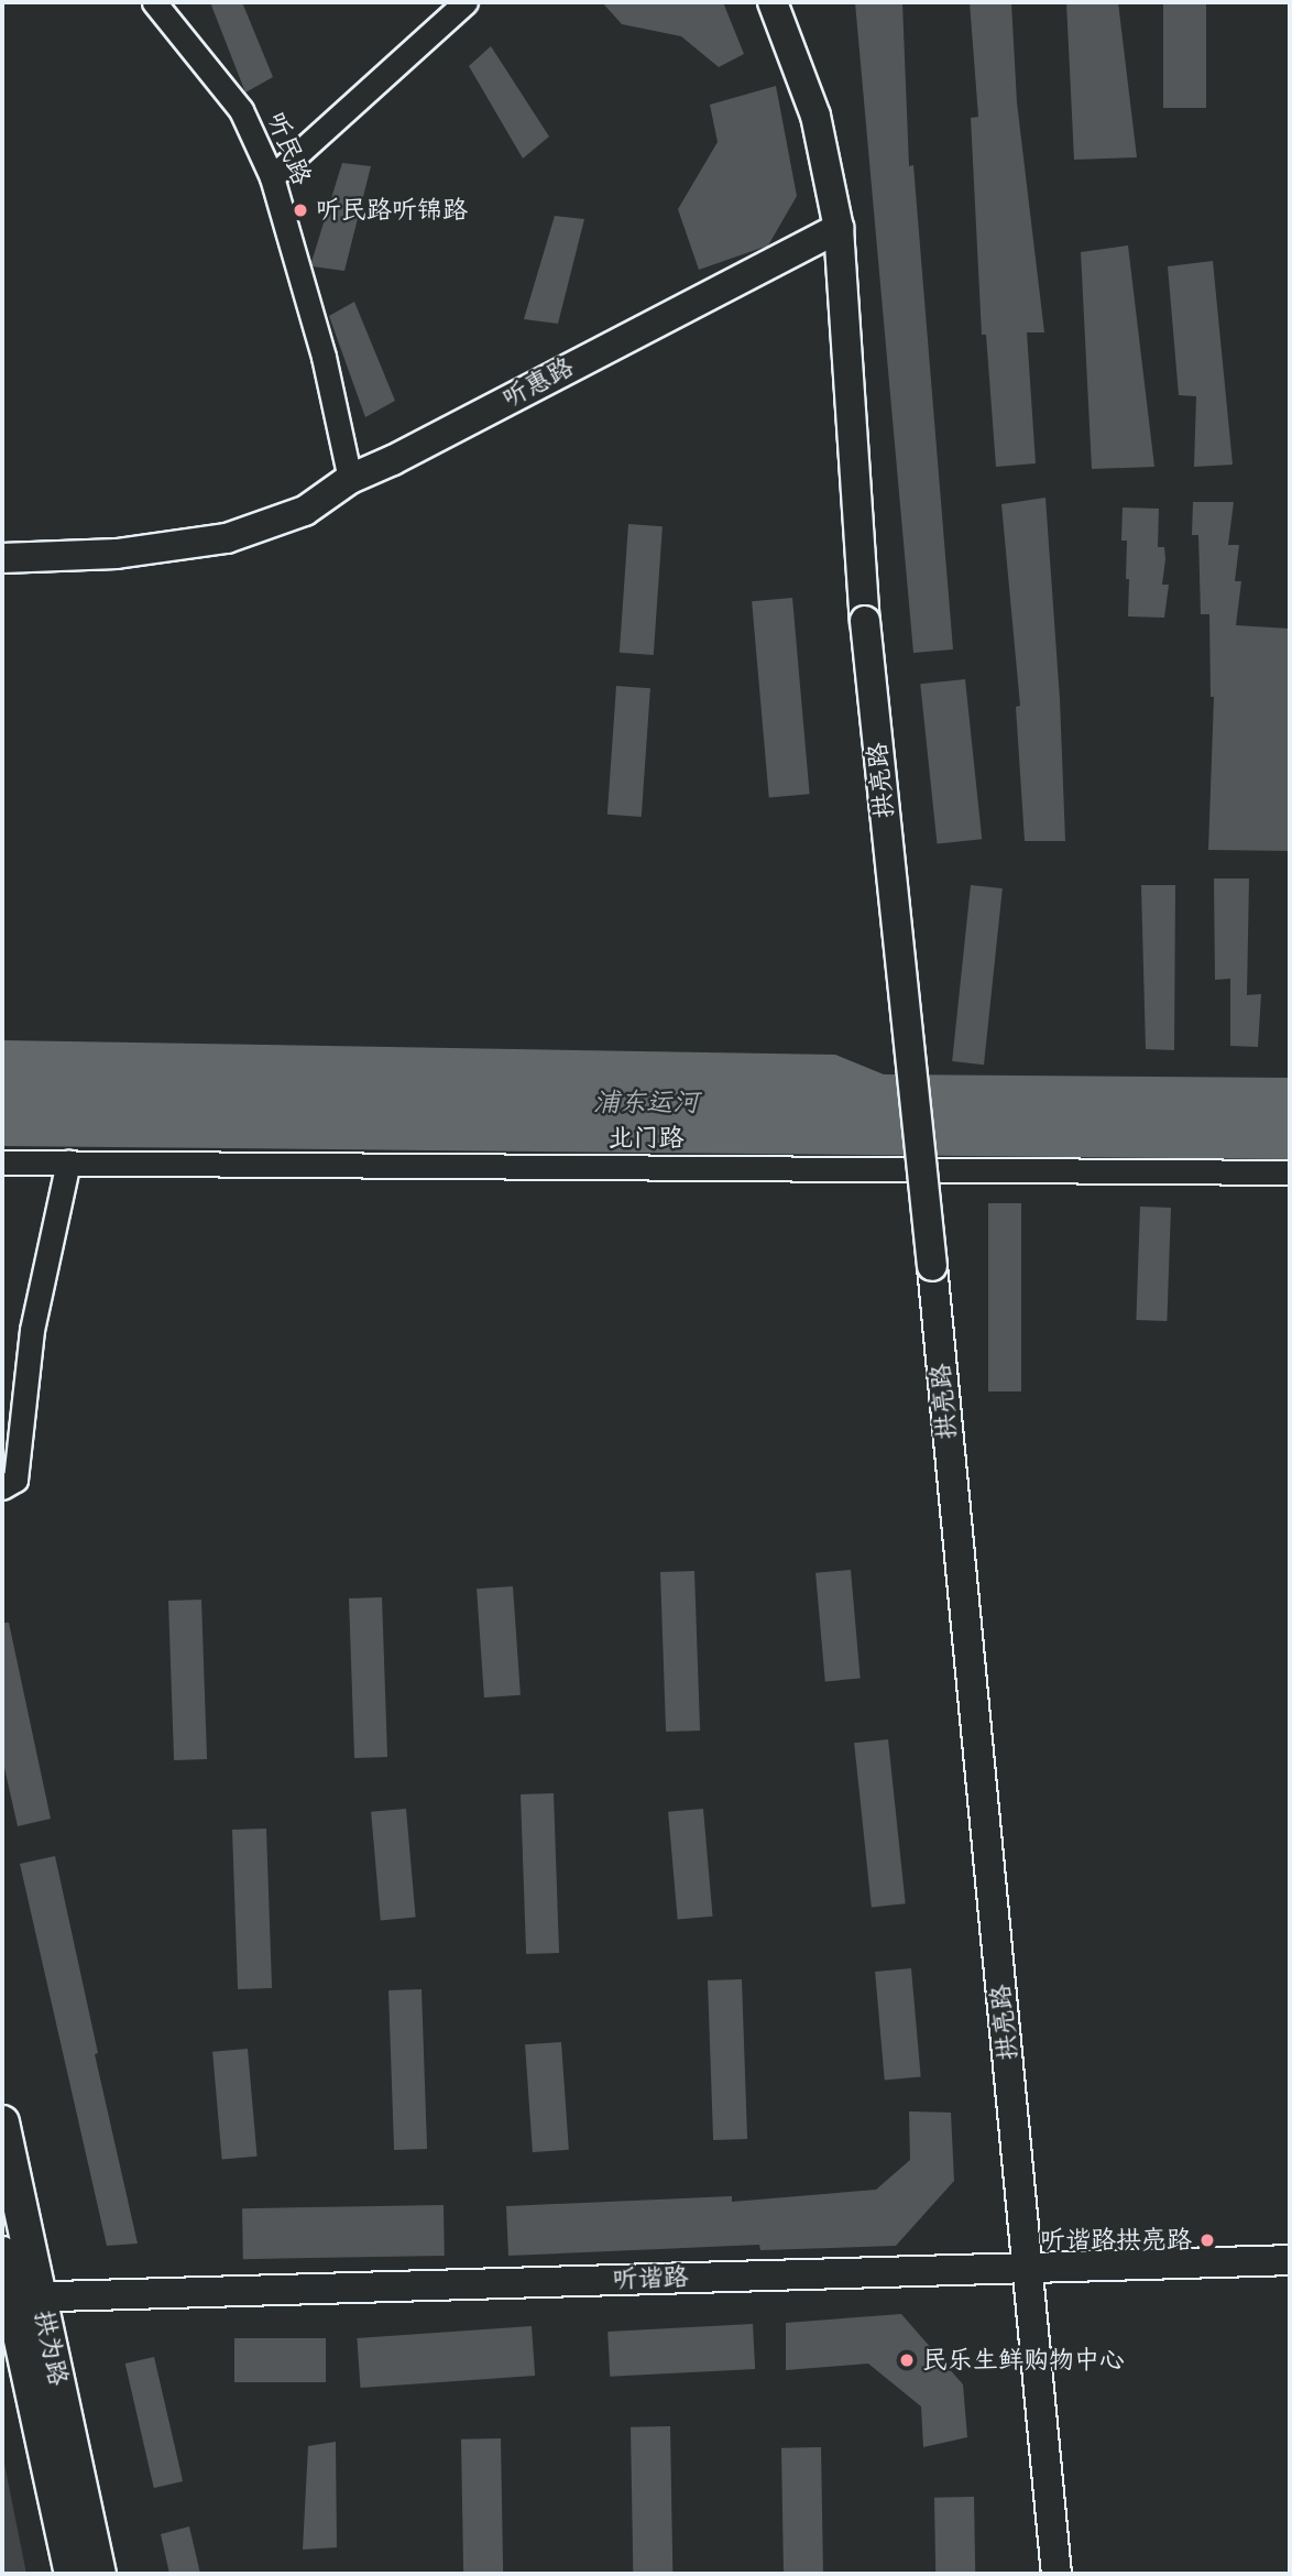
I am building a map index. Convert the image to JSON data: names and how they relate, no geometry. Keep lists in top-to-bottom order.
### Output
{
  "streets": {
    "main road": ["拱为路"],
    "street": [
      "听民路",
      "听惠路",
      "拱亮路",
      "北门路",
      "听谐路"
    ]
  },
  "crossings": [
    ["听民路", "听惠路"],
    ["听惠路", "拱亮路"],
    ["拱亮路", "听谐路"],
    ["听谐路", "拱为路"]
  ],
  "water": ["浦东运河"],
  "places": ["听民路听锦路", "听谐路拱亮路", "民乐生鲜购物中心"]
}
